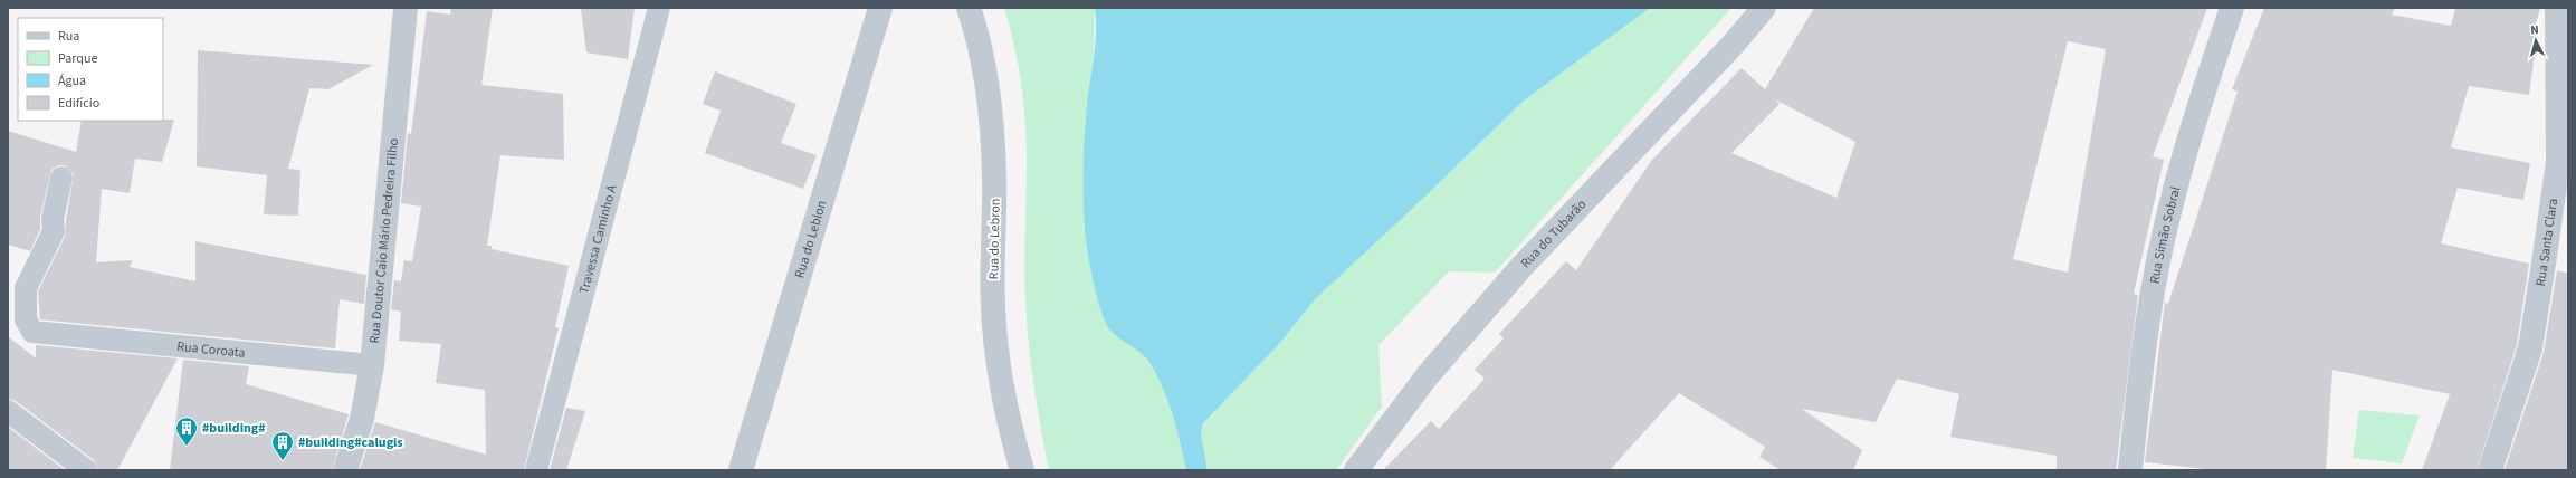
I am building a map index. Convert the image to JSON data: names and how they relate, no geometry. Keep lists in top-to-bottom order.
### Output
{
  "streets": {
    "street": [
      "Rua do Tubarão",
      "Rua Simão Sobral",
      "Rua do Leblon",
      "Rua do Lebron",
      "Rua Doutor Caio Mário Pedreira Filho",
      "Rua Santa Clara"
    ],
    "lane": ["Travessa Caminho A", "Rua Coroata"]
  },
  "crossings": [
    ["Rua Doutor Caio Mário Pedreira Filho", "Rua Coroata"]
  ],
  "places": {
    "building": ["#building#", "#building#calugis"]
  },
  "legend": [
    "Rua",
    "Parque",
    "Água",
    "Edifício"
  ],
  "north": "top"
}
